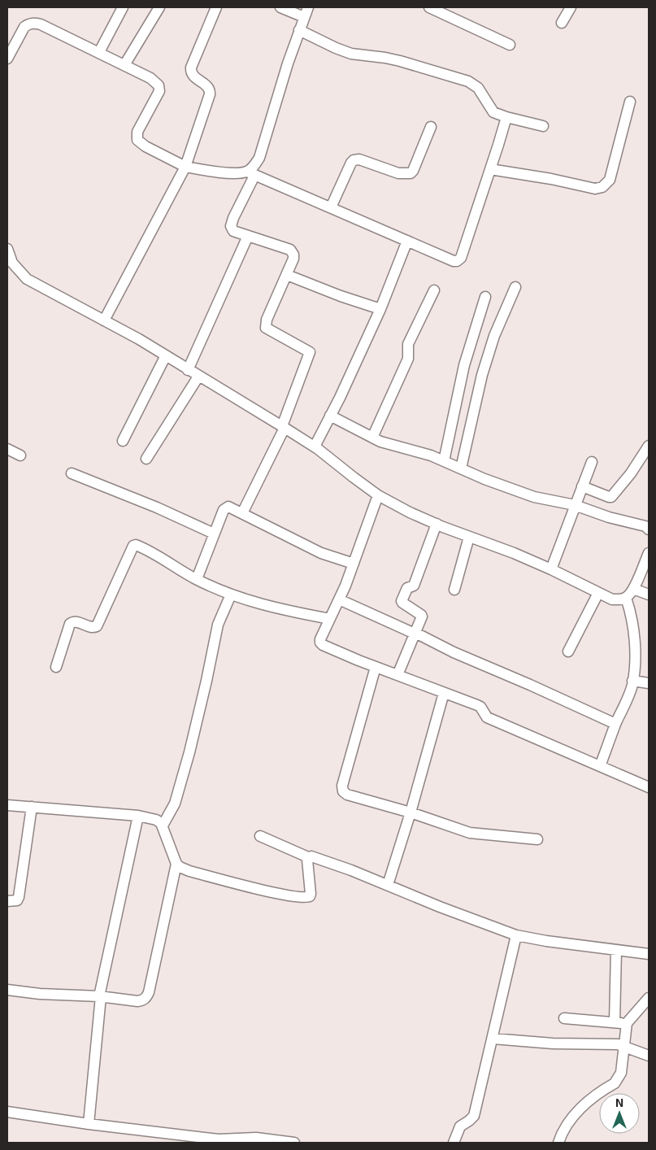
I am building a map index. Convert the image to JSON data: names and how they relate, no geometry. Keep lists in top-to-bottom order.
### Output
{
  "north": "top"
}
